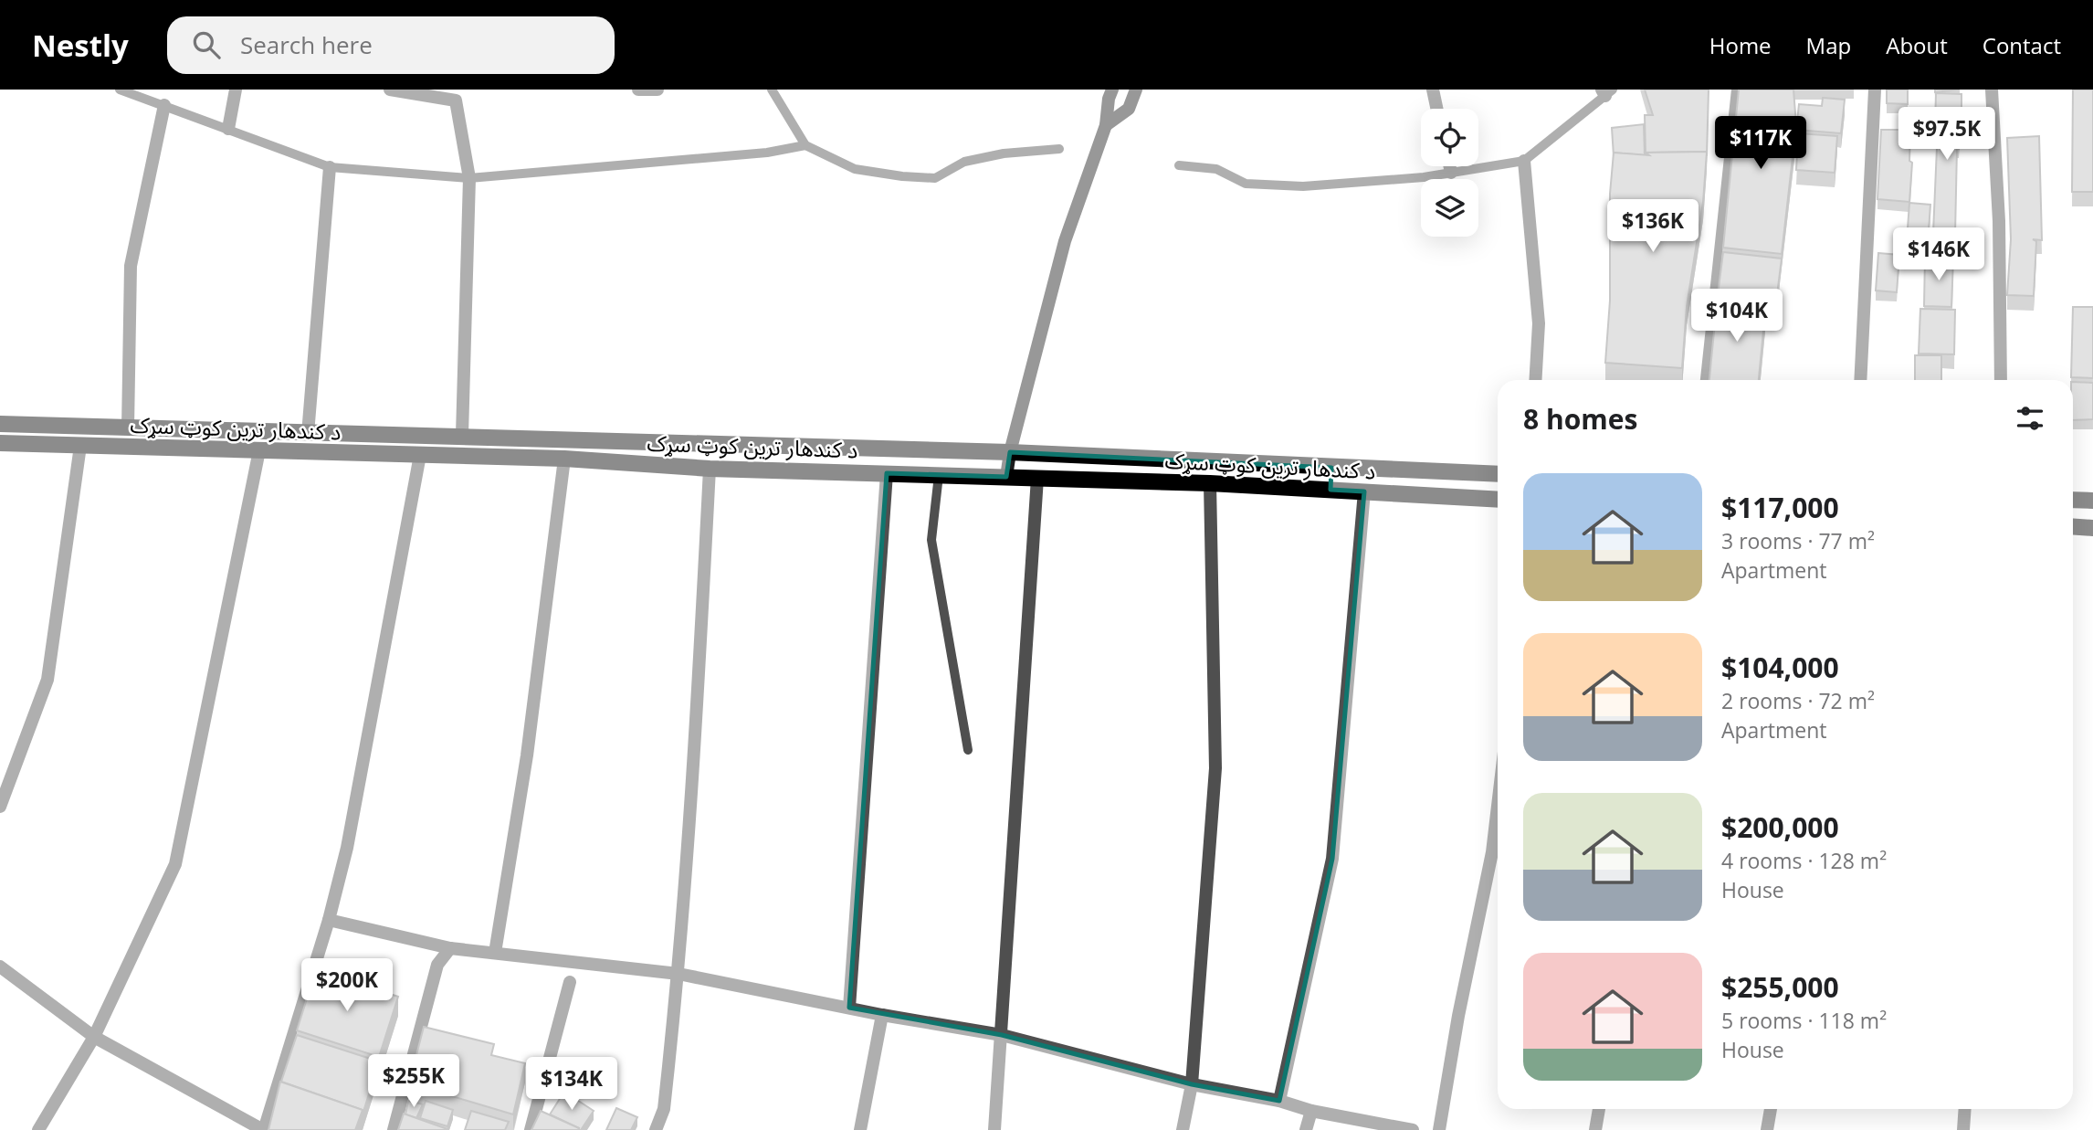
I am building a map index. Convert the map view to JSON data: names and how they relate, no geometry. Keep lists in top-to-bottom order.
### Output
{
  "streets": {
    "main road": ["د کندهار ترين کوټ سړک"]
  },
  "page": {
    "header": "Nestly",
    "search": "Search here",
    "nav": [
      "Home",
      "Map",
      "About",
      "Contact"
    ],
    "price": [
      "$97.5K",
      "$117K",
      "$136K",
      "$146K",
      "$104K",
      "$200K",
      "$255K",
      "$134K"
    ],
    "heading": "8 homes",
    "list": [
      {
        "name": "$117,000",
        "note": "3 rooms · 77 m² · Apartment"
      },
      {
        "name": "$104,000",
        "note": "2 rooms · 72 m² · Apartment"
      },
      {
        "name": "$200,000",
        "note": "4 rooms · 128 m² · House"
      },
      {
        "name": "$255,000",
        "note": "5 rooms · 118 m² · House"
      }
    ]
  }
}
